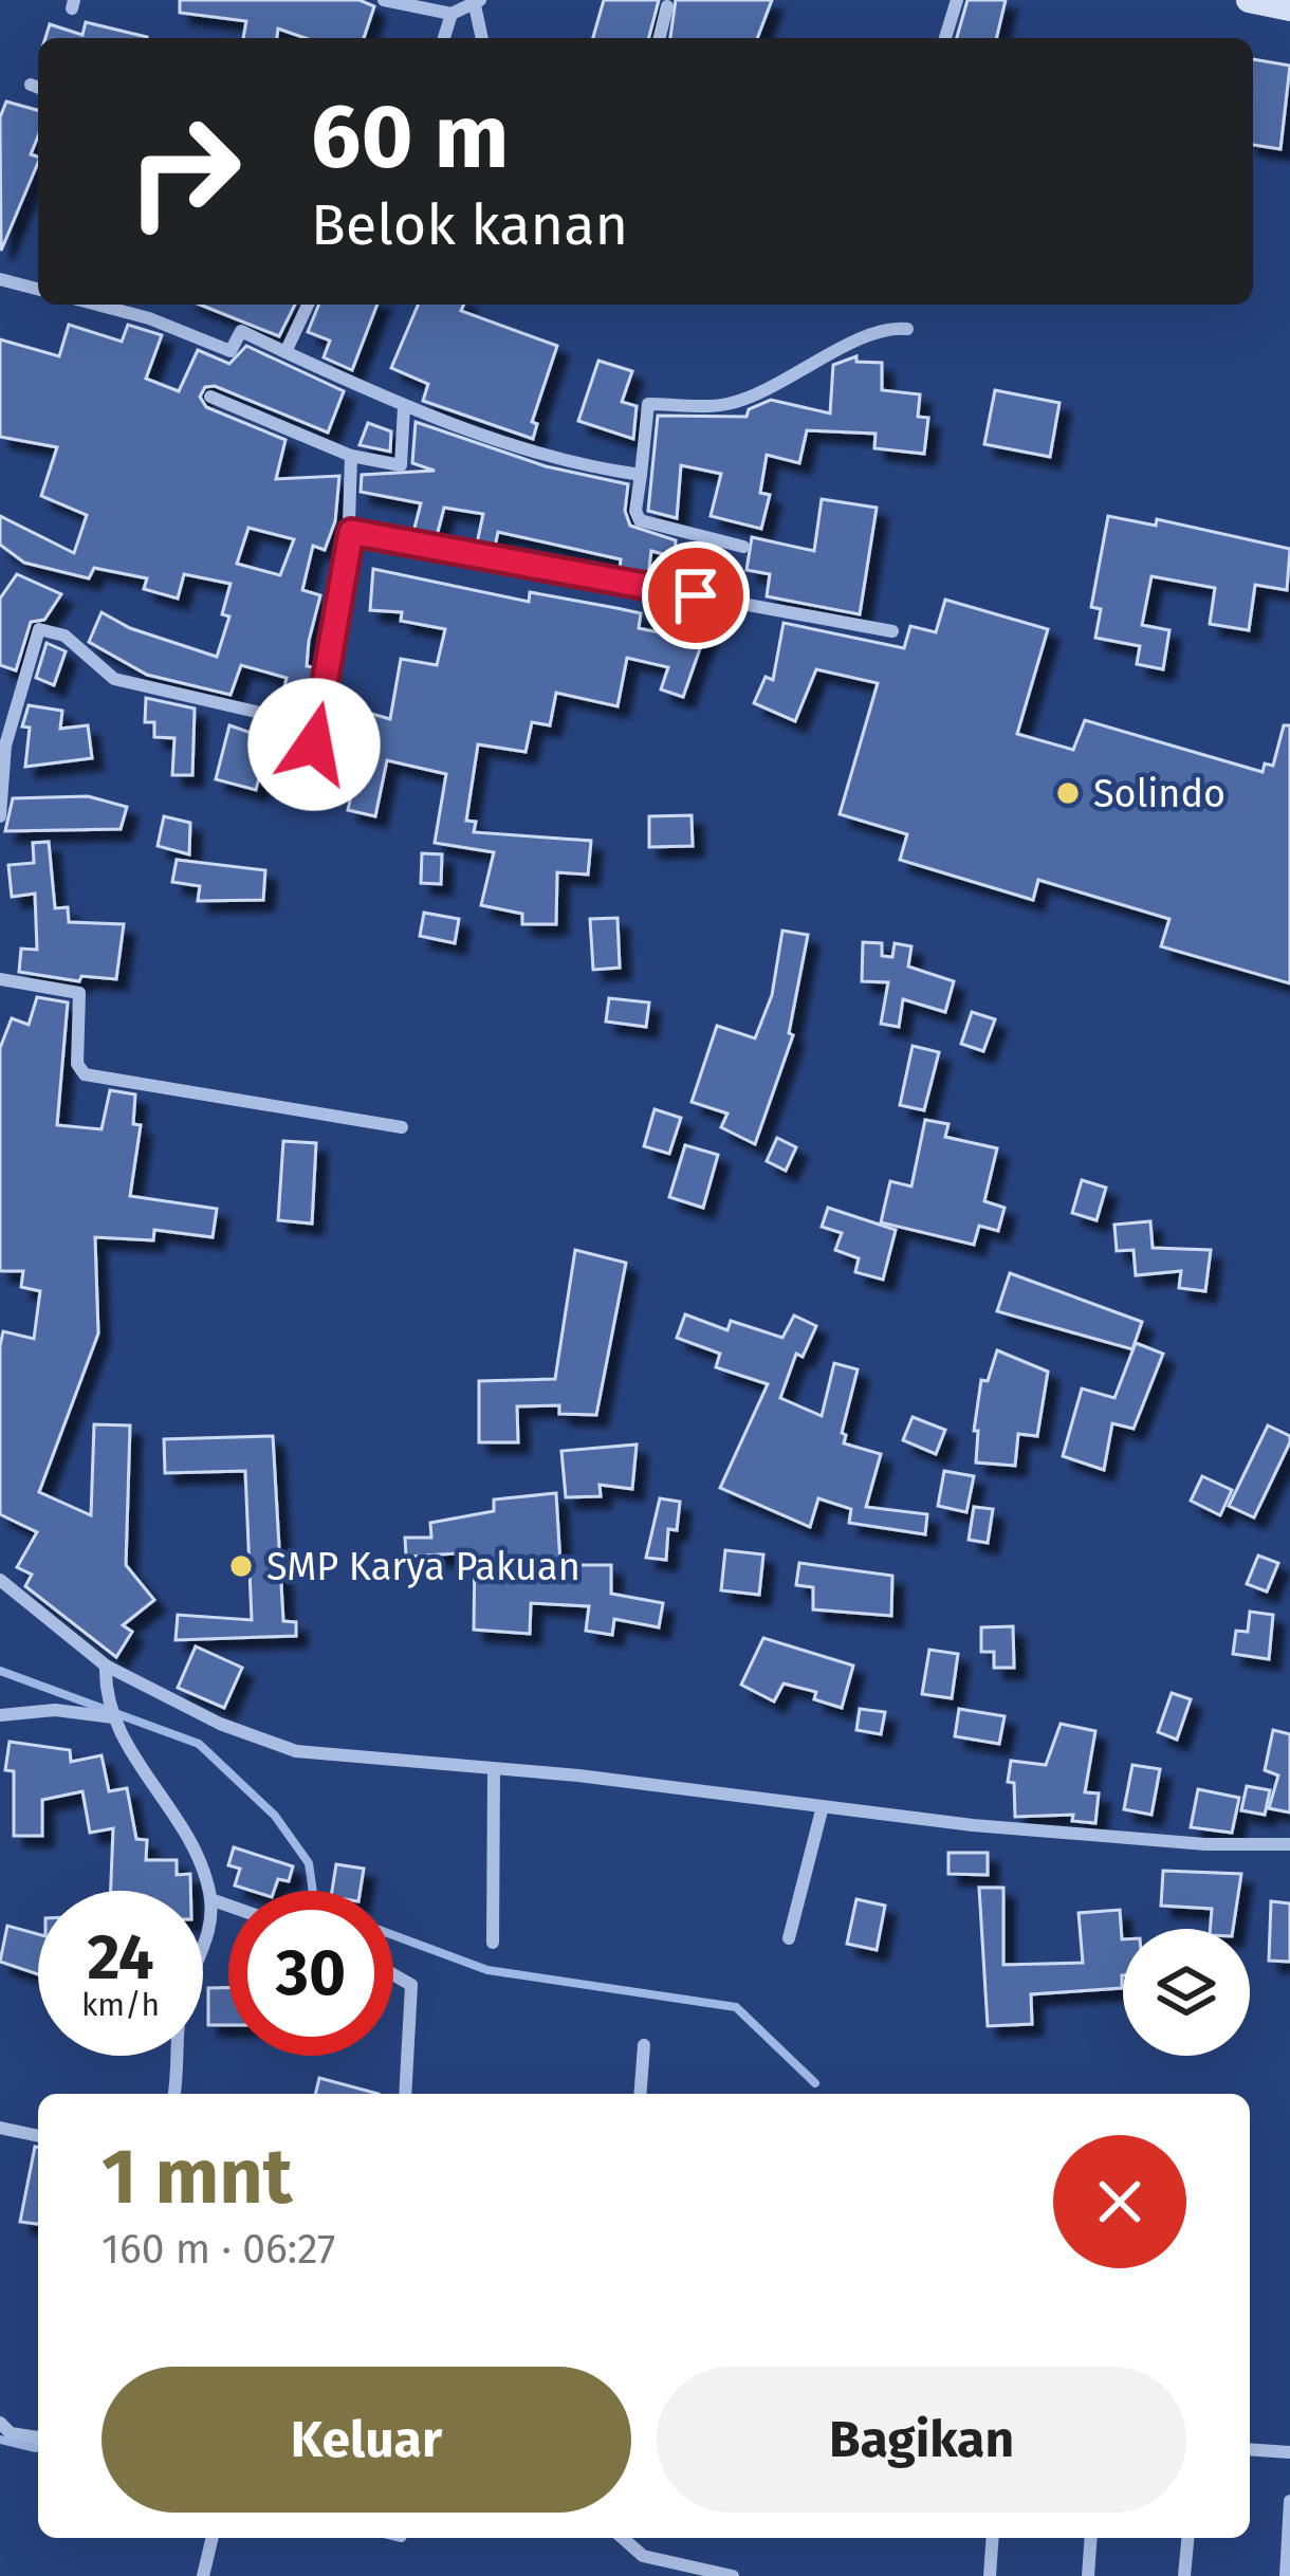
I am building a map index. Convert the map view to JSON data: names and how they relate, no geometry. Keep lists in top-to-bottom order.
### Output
{
  "places": ["Solindo", "SMP Karya Pakuan"],
  "page": {
    "turn": ["60 m", "Belok kanan"],
    "speed": "24 km/h",
    "limit": "30",
    "heading": ["1 mnt", "160 m · 06:27"],
    "buttons": ["Keluar", "Bagikan"]
  }
}
